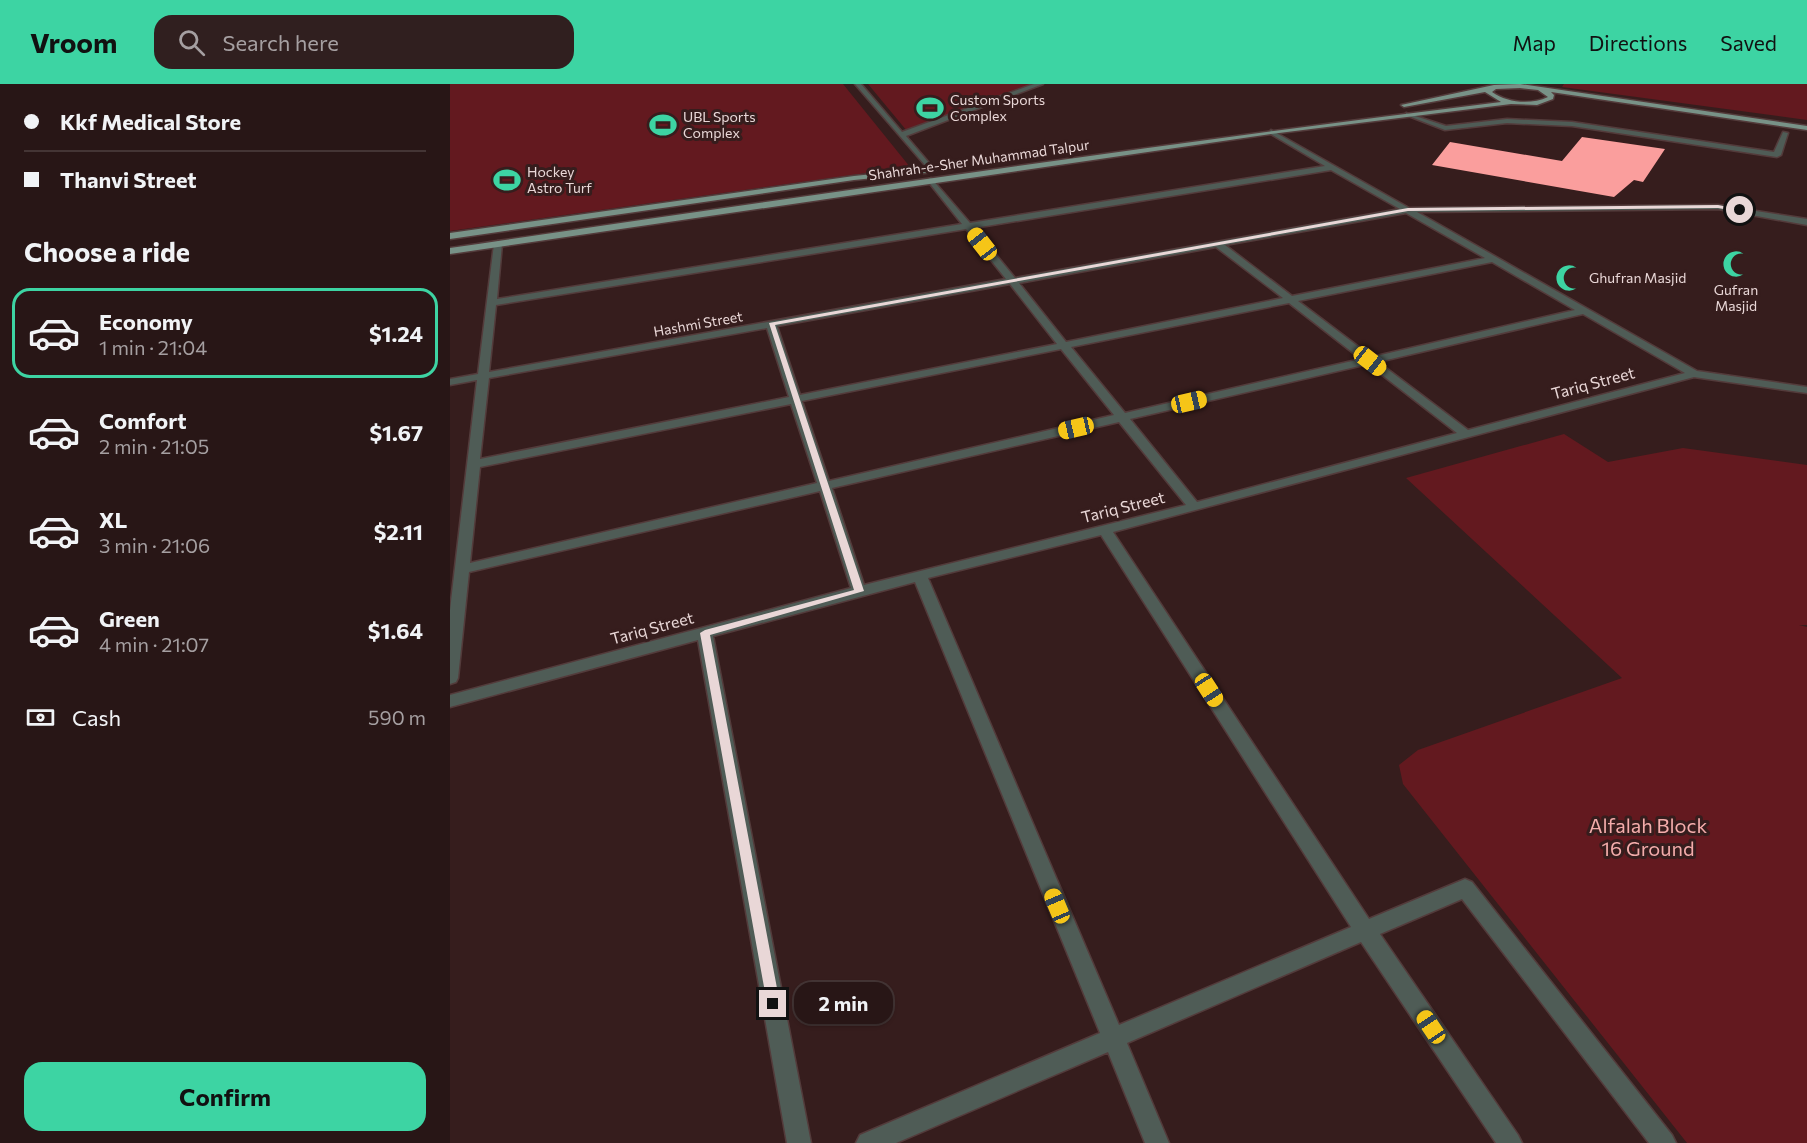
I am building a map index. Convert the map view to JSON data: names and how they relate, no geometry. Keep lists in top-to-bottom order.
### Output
{
  "streets": {
    "main road": ["Shahrah-e-Sher Muhammad Talpur"],
    "street": ["Hashmi Street", "Tariq Street"]
  },
  "parks": ["Alfalah Block 16 Ground"],
  "places": {
    "sports": ["Custom Sports Complex", "UBL Sports Complex", "Hockey Astro Turf"],
    "mosque": ["Gufran Masjid", "Ghufran Masjid"]
  },
  "page": {
    "header": "Vroom",
    "search": "Search here",
    "nav": ["Map", "Directions", "Saved"],
    "banner": ["Kkf Medical Store", "Thanvi Street"],
    "heading": "Choose a ride",
    "list": [
      {
        "name": "Economy",
        "note": "1 min · 21:04",
        "value": "$1.24"
      },
      {
        "name": "Comfort",
        "note": "2 min · 21:05",
        "value": "$1.67"
      },
      {
        "name": "XL",
        "note": "3 min · 21:06",
        "value": "$2.11"
      },
      {
        "name": "Green",
        "note": "4 min · 21:07",
        "value": "$1.64"
      }
    ],
    "pay": ["Cash", "590 m"],
    "bubble": "2 min",
    "buttons": "Confirm"
  }
}
